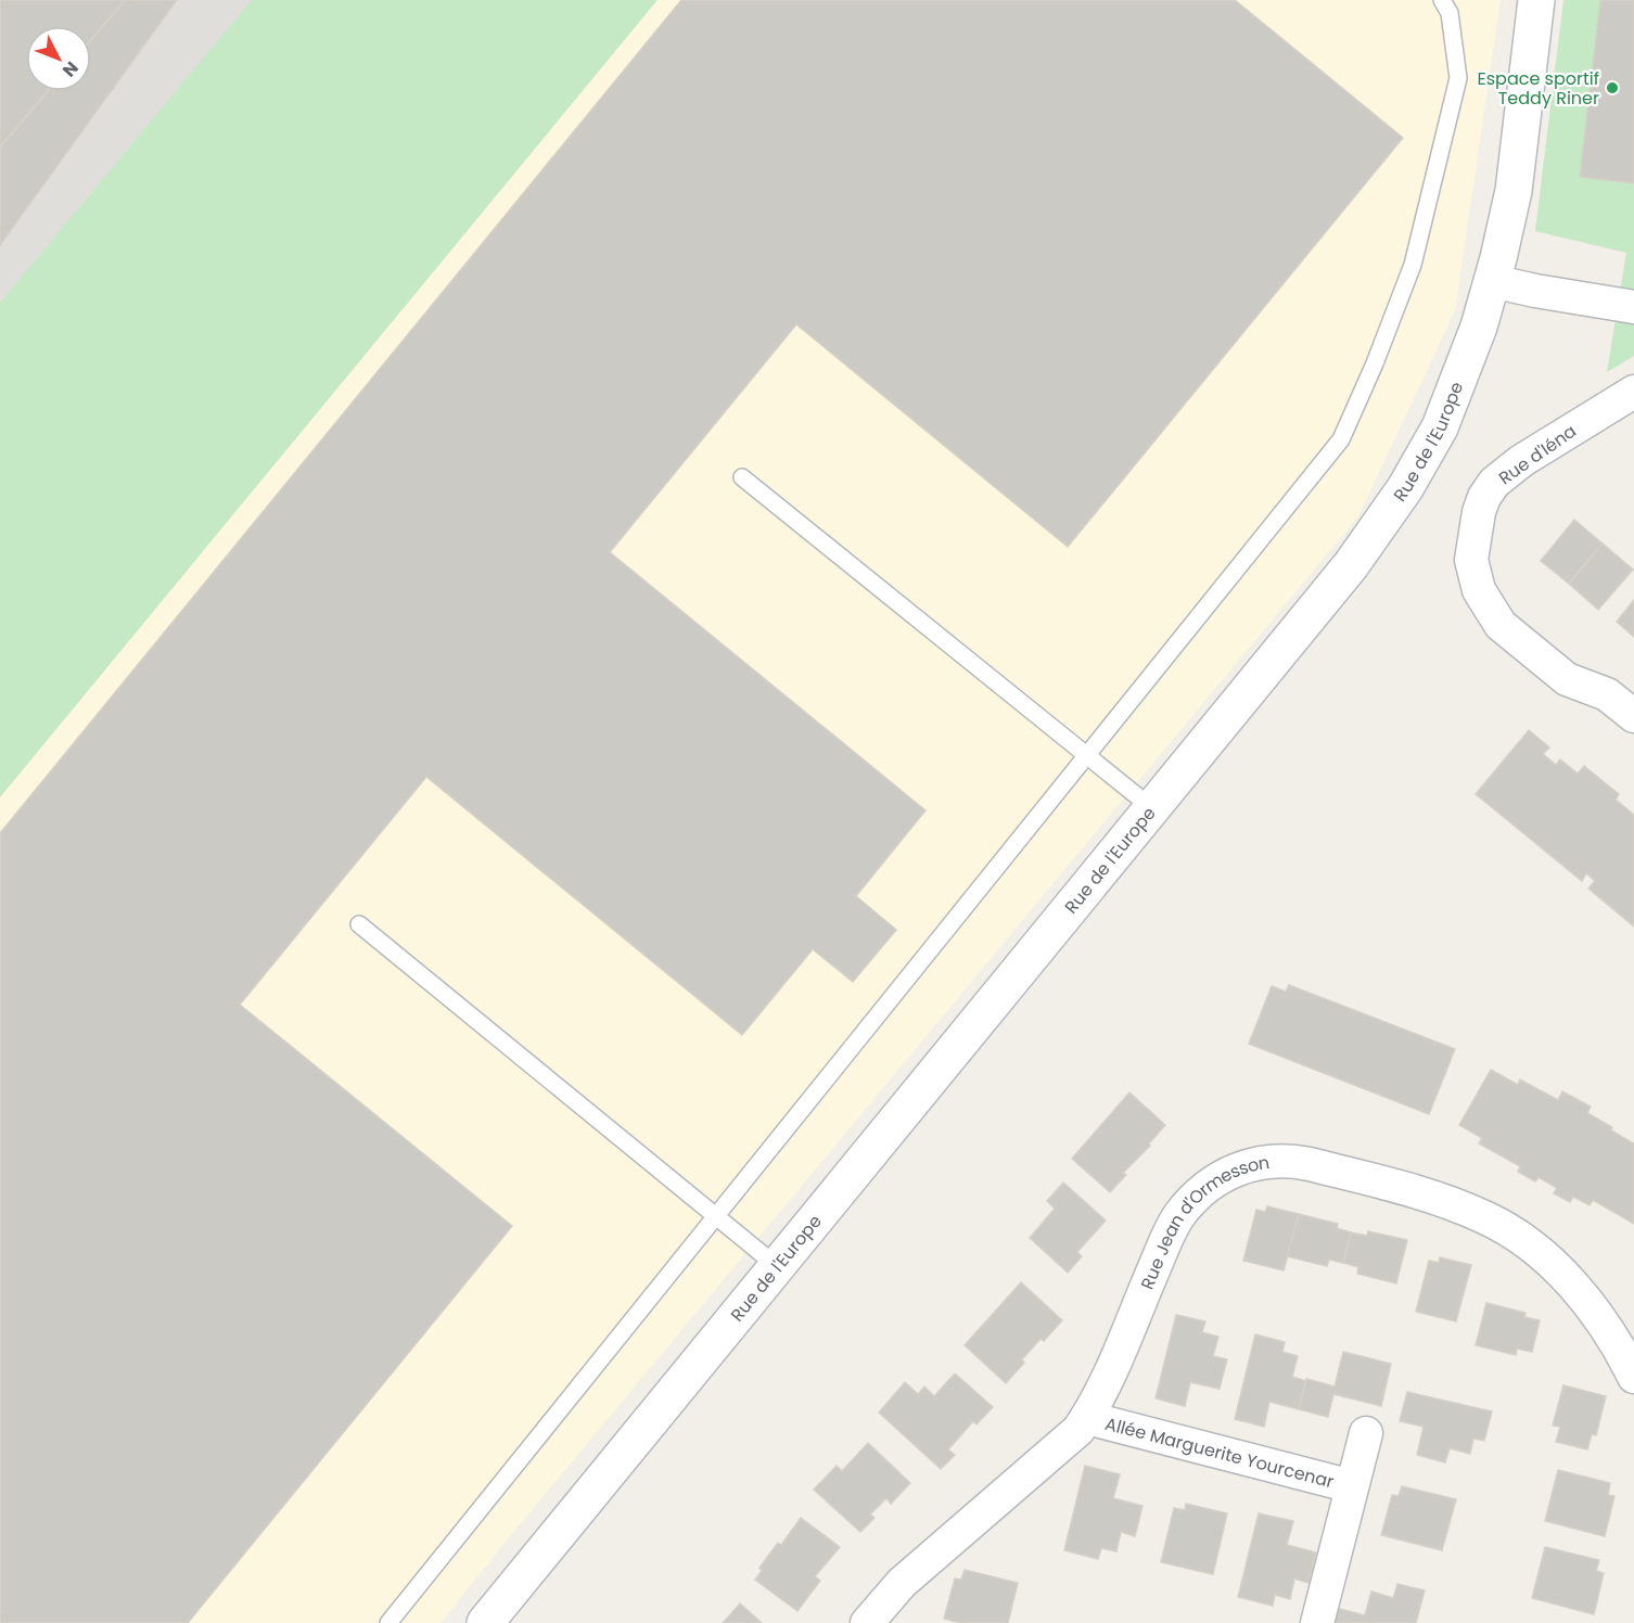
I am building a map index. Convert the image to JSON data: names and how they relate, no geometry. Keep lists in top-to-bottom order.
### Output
{
  "streets": {
    "street": [
      "Rue de l'Europe",
      "Rue d'Iéna",
      "Rue Jean d'Ormesson",
      "Allée Marguerite Yourcenar"
    ]
  },
  "crossings": [
    ["Rue Jean d'Ormesson", "Allée Marguerite Yourcenar"]
  ],
  "places": ["Espace sportif Teddy Riner"],
  "north": "bottom right"
}
